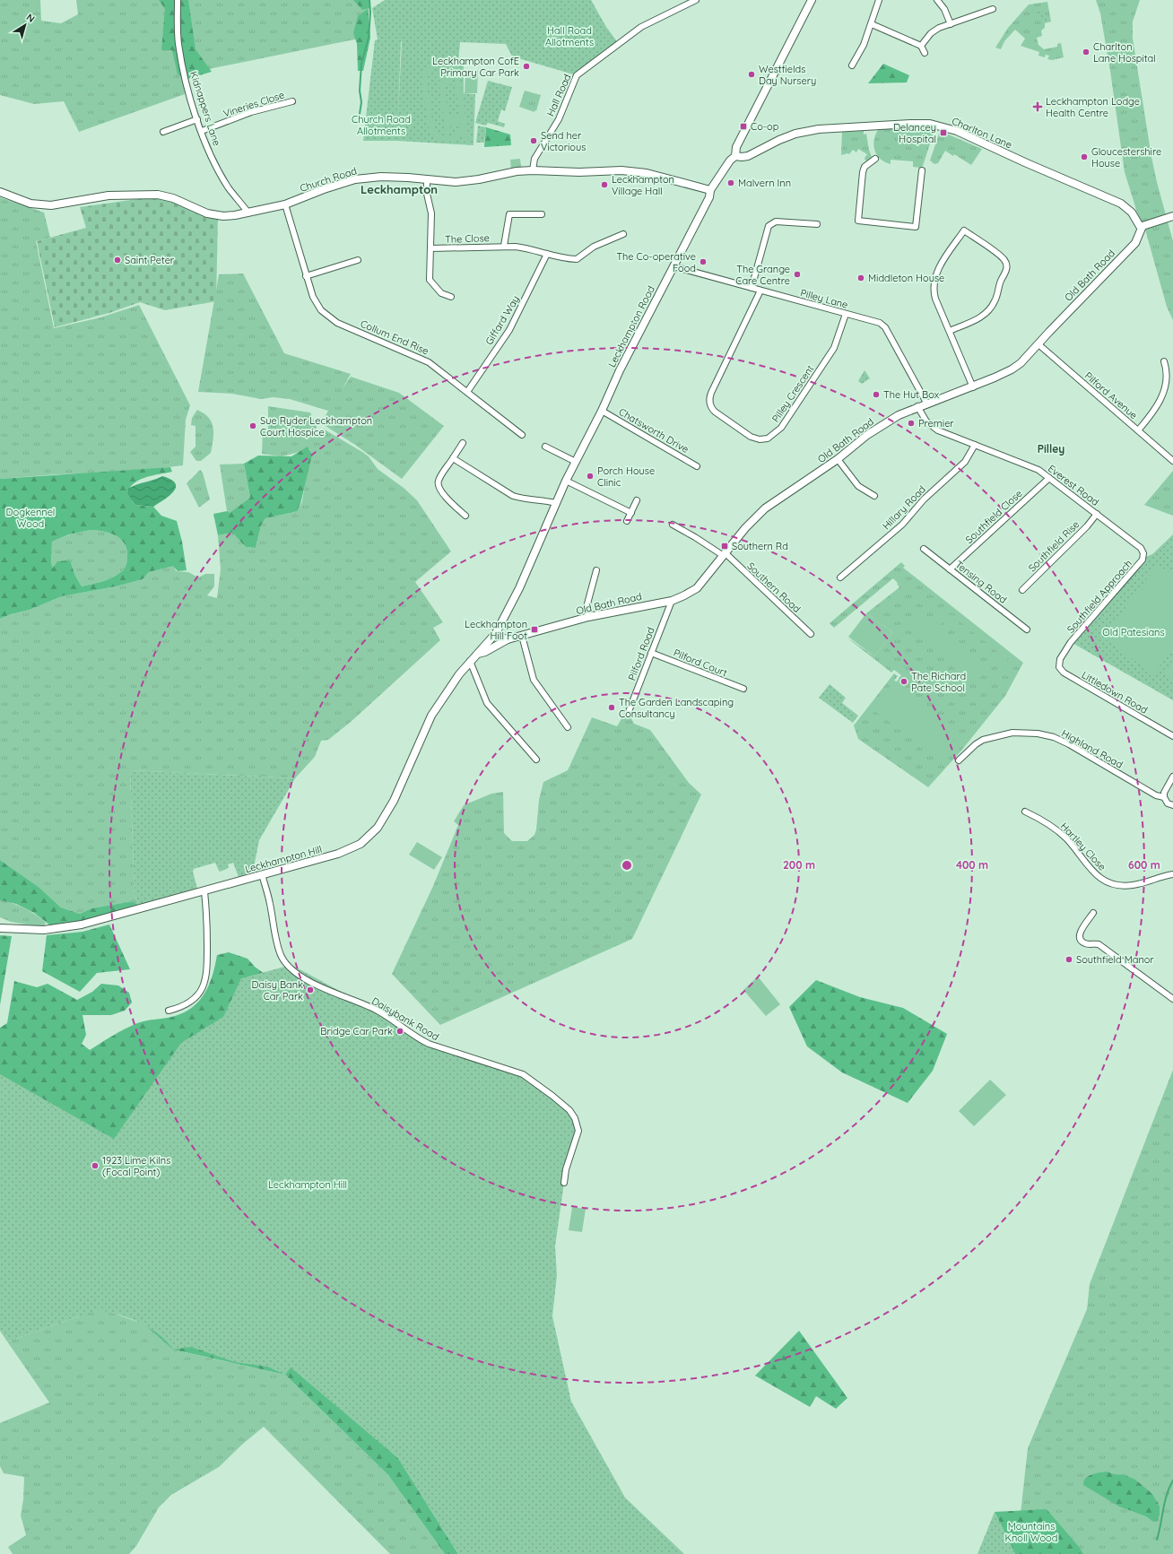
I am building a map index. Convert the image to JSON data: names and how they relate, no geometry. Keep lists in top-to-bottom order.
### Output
{
  "streets": {
    "street": [
      "Hall Road",
      "Vineries Close",
      "Kidnappers Lane",
      "Charlton Lane",
      "Church Road",
      "The Close",
      "Old Bath Road",
      "Pilley Lane",
      "Giffard Way",
      "Leckhampton Road",
      "Collum End Rise",
      "Pilley Crescent",
      "Pilford Avenue",
      "Chatsworth Drive",
      "Everest Road",
      "Hillary Road",
      "Southfield Close",
      "Southfield Rise",
      "Tensing Road",
      "Southern Road",
      "Southfield Approach",
      "Pilford Road",
      "Pilford Court",
      "Littledown Road",
      "Highland Road",
      "Hartley Close",
      "Leckhampton Hill",
      "Daisybank Road"
    ]
  },
  "crossings": [
    ["Hall Road", "Church Road"],
    ["Vineries Close", "Kidnappers Lane"],
    ["Kidnappers Lane", "Church Road"],
    ["Charlton Lane", "Old Bath Road"],
    ["Charlton Lane", "Leckhampton Road"],
    ["Church Road", "The Close"],
    ["Church Road", "Leckhampton Road"],
    ["Church Road", "Collum End Rise"],
    ["The Close", "Giffard Way"],
    ["Old Bath Road", "Pilley Lane"],
    ["Old Bath Road", "Leckhampton Road"],
    ["Old Bath Road", "Pilford Avenue"],
    ["Old Bath Road", "Everest Road"],
    ["Old Bath Road", "Southern Road"],
    ["Old Bath Road", "Pilford Road"],
    ["Pilley Lane", "Leckhampton Road"],
    ["Pilley Lane", "Pilley Crescent"],
    ["Giffard Way", "Collum End Rise"],
    ["Leckhampton Road", "Chatsworth Drive"],
    ["Leckhampton Road", "Leckhampton Hill"],
    ["Everest Road", "Hillary Road"],
    ["Everest Road", "Southfield Close"],
    ["Everest Road", "Southfield Rise"],
    ["Everest Road", "Southfield Approach"],
    ["Southfield Close", "Tensing Road"],
    ["Southfield Approach", "Littledown Road"],
    ["Pilford Road", "Pilford Court"],
    ["Leckhampton Hill", "Daisybank Road"]
  ],
  "districts": ["Leckhampton", "Pilley"],
  "parks": [
    "Hall Road Allotments",
    "Church Road Allotments",
    "Dogkennel Wood",
    "Old Patesians",
    "Leckhampton Hill",
    "Mountains Knoll Wood"
  ],
  "places": {
    "other": [
      "Charlton Lane Hospital",
      "Leckhampton CofE Primary Car Park",
      "Westfields Day Nursery",
      "Send her Victorious",
      "Gloucestershire House",
      "Malvern Inn",
      "Leckhampton Village Hall",
      "Saint Peter",
      "The Co-operative Food",
      "The Grange Care Centre",
      "Middleton House",
      "The Hut Box",
      "Premier",
      "Sue Ryder Leckhampton Court Hospice",
      "Porch House Clinic",
      "The Richard Pate School",
      "The Garden Landscaping Consultancy",
      "Southfield Manor",
      "Daisy Bank Car Park",
      "Bridge Car Park",
      "1923 Lime Kilns (Focal Point)"
    ],
    "health": ["Leckhampton Lodge Health Centre"],
    "transit": [
      "Co-op",
      "Delancey Hospital",
      "Southern Rd",
      "Leckhampton Hill Foot"
    ]
  },
  "north": "top right",
  "rings": ["200 m", "400 m", "600 m"]
}
